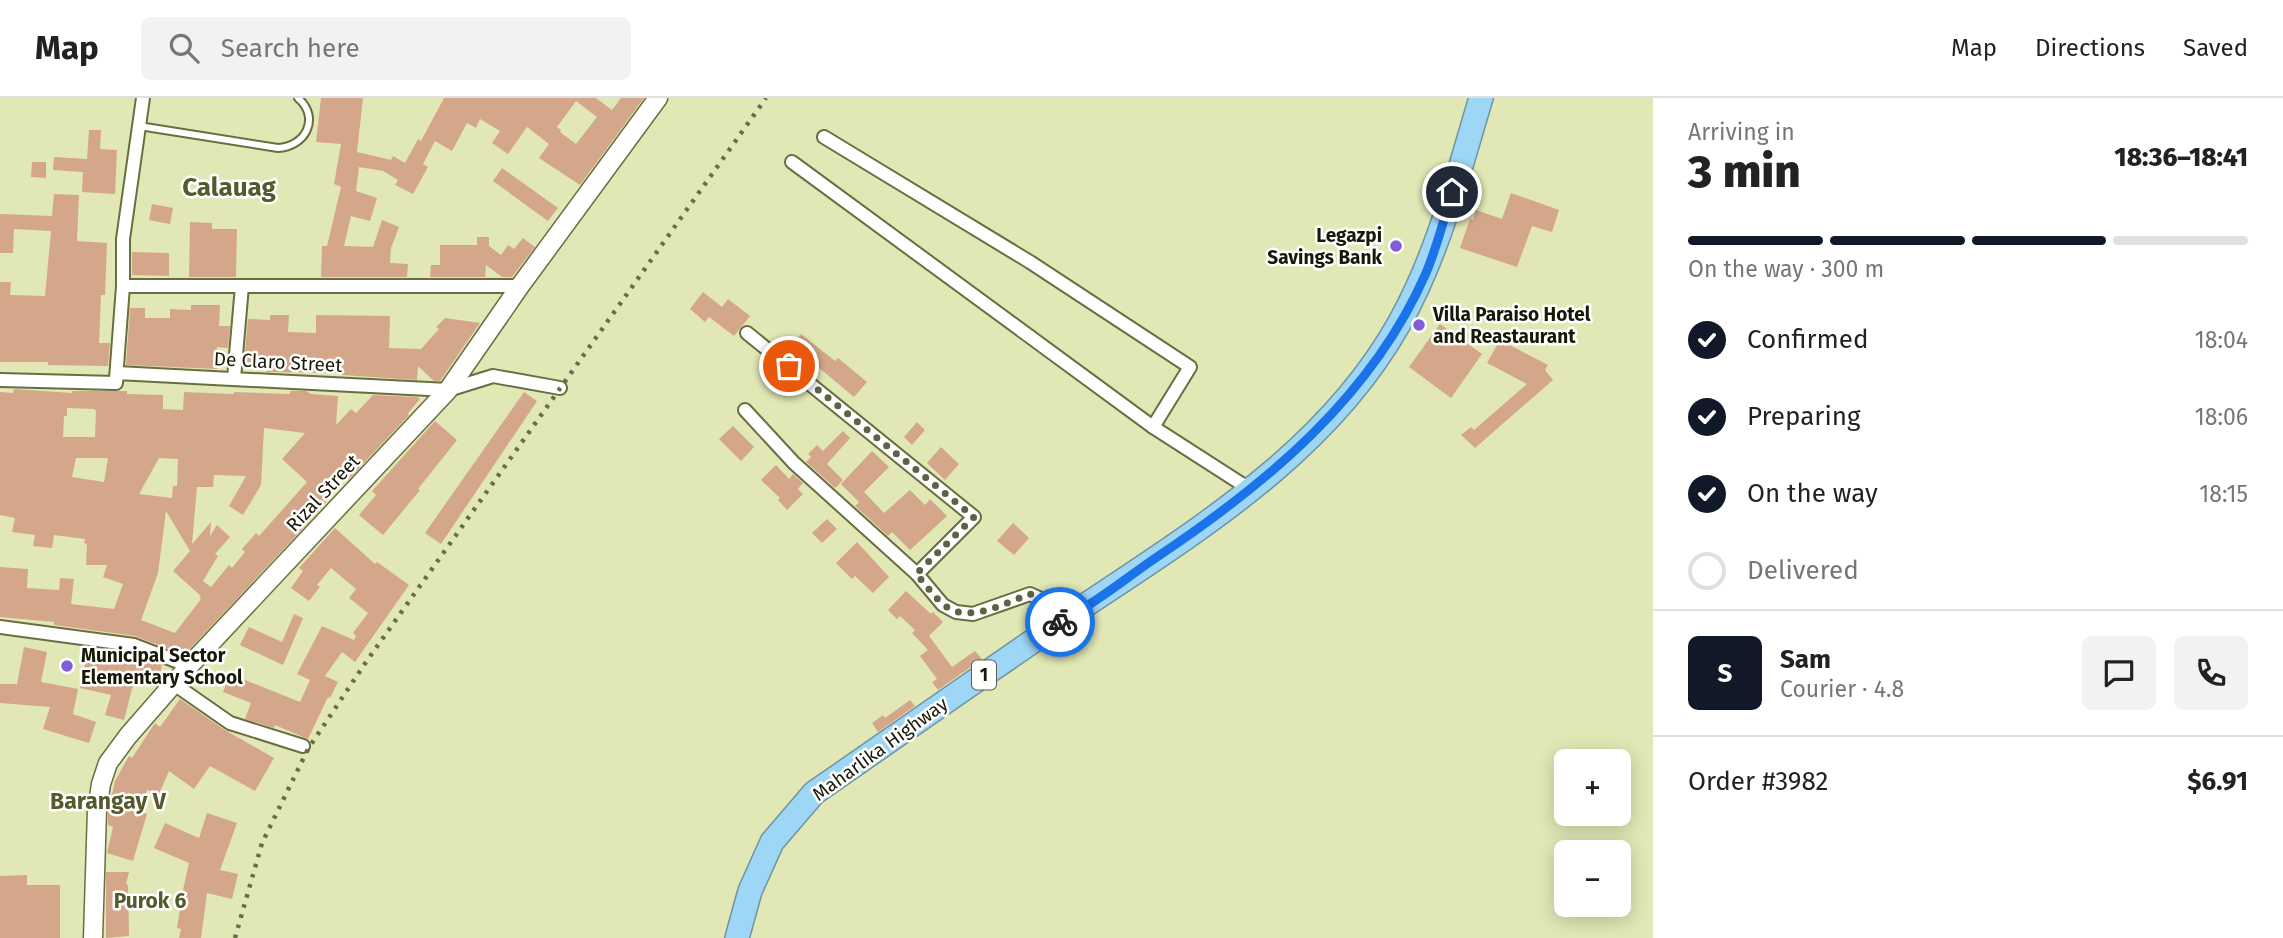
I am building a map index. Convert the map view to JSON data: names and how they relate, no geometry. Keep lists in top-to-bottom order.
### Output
{
  "streets": {
    "highway": ["1", "Maharlika Highway"],
    "street": ["De Claro Street", "Rizal Street"]
  },
  "crossings": [
    ["De Claro Street", "Rizal Street"]
  ],
  "districts": ["Calauag", "Barangay V", "Purok 6"],
  "places": ["Legazpi Savings Bank", "Villa Paraiso Hotel and Reastaurant", "Municipal Sector Elementary School"],
  "page": {
    "header": "Map",
    "search": "Search here",
    "nav": ["Map", "Directions", "Saved"],
    "heading": ["3 min", "Arriving in", "18:36–18:41"],
    "panel": [
      "Sam",
      "Courier · 4.8",
      "Order #3982",
      "$6.91"
    ],
    "bar": "On the way · 300 m",
    "list": [
      ["Confirmed", "18:04"],
      ["Preparing", "18:06"],
      ["On the way", "18:15"],
      "Delivered"
    ],
    "round": "S",
    "map_buttons": ["+", "−"]
  }
}
